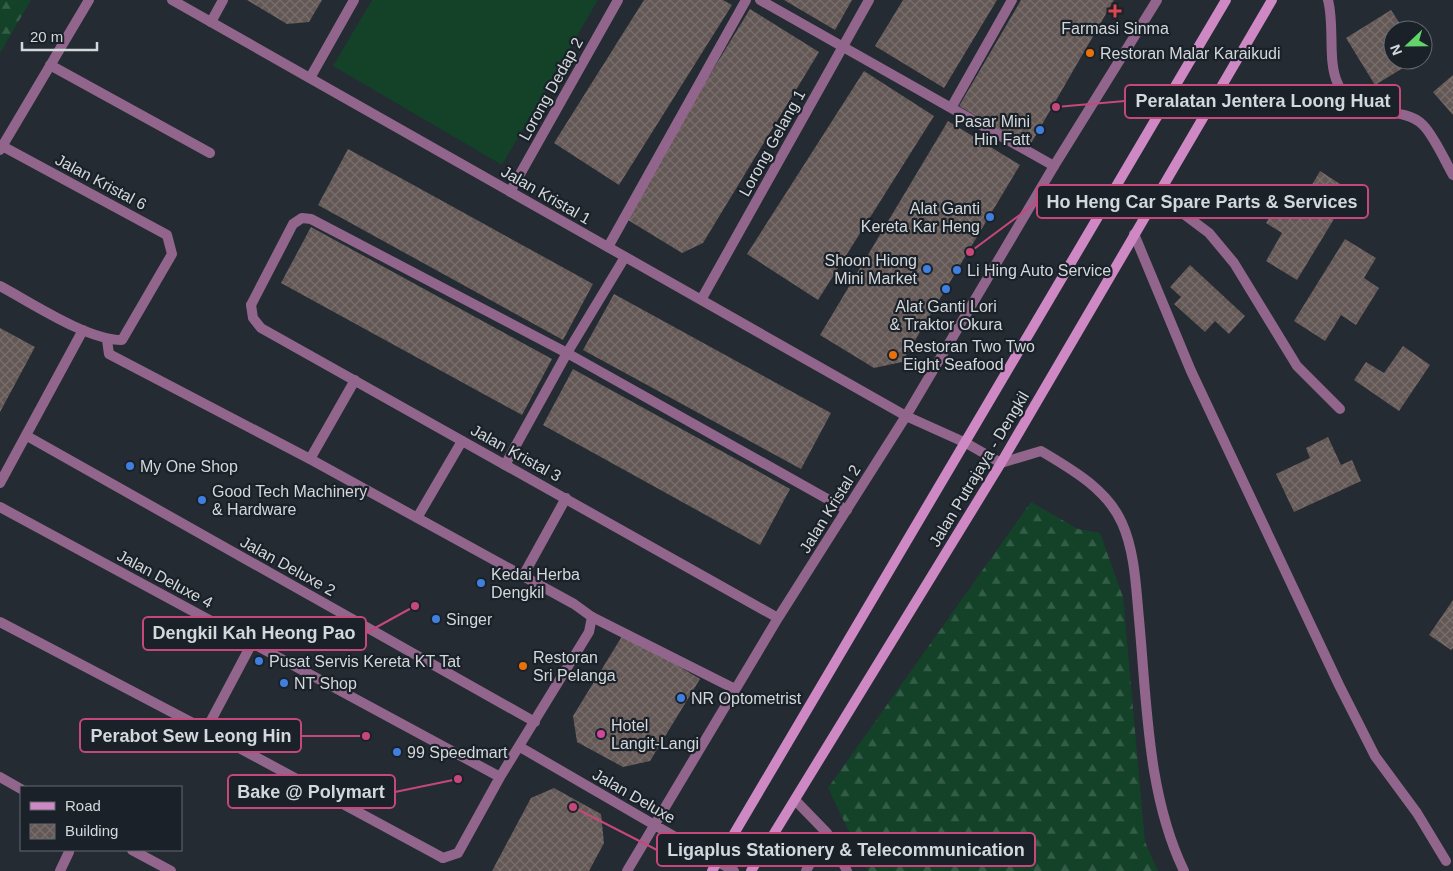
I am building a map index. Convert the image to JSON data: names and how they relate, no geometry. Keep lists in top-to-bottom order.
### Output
{
  "streets": {
    "main road": ["Jalan Putrajaya - Dengkil"],
    "street": [
      "Lorong Dedap 2",
      "Lorong Gelang 1",
      "Jalan Kristal 6",
      "Jalan Kristal 1",
      "Jalan Kristal 3",
      "Jalan Kristal 2",
      "Jalan Deluxe 2",
      "Jalan Deluxe 4",
      "Jalan Deluxe"
    ]
  },
  "crossings": [
    ["Lorong Dedap 2", "Jalan Kristal 1"],
    ["Lorong Gelang 1", "Jalan Kristal 1"],
    ["Jalan Kristal 1", "Jalan Putrajaya - Dengkil"],
    ["Jalan Kristal 1", "Jalan Kristal 2"],
    ["Jalan Kristal 3", "Jalan Kristal 2"],
    ["Jalan Putrajaya - Dengkil", "Jalan Deluxe"],
    ["Jalan Kristal 2", "Jalan Deluxe"]
  ],
  "places": {
    "health": ["Farmasi Sinma"],
    "other": [
      "Restoran Malar Karaikudi",
      "Peralatan Jentera Loong Huat",
      "Pasar Mini Hin Fatt",
      "Alat Ganti Kereta Kar Heng",
      "Ho Heng Car Spare Parts & Services",
      "Shoon Hiong Mini Market",
      "Li Hing Auto Service",
      "Alat Ganti Lori & Traktor Okura",
      "Restoran Two Two Eight Seafood",
      "My One Shop",
      "Good Tech Machinery & Hardware",
      "Kedai Herba Dengkil",
      "Dengkil Kah Heong Pao",
      "Singer",
      "Pusat Servis Kereta KT Tat",
      "Restoran Sri Pelanga",
      "NT Shop",
      "NR Optometrist",
      "Hotel Langit-Langi",
      "Perabot Sew Leong Hin",
      "99 Speedmart",
      "Bake @ Polymart",
      "Ligaplus Stationery & Telecommunication"
    ]
  },
  "legend": ["Road", "Building"],
  "scale_bar": "20 m",
  "north": "left"
}
